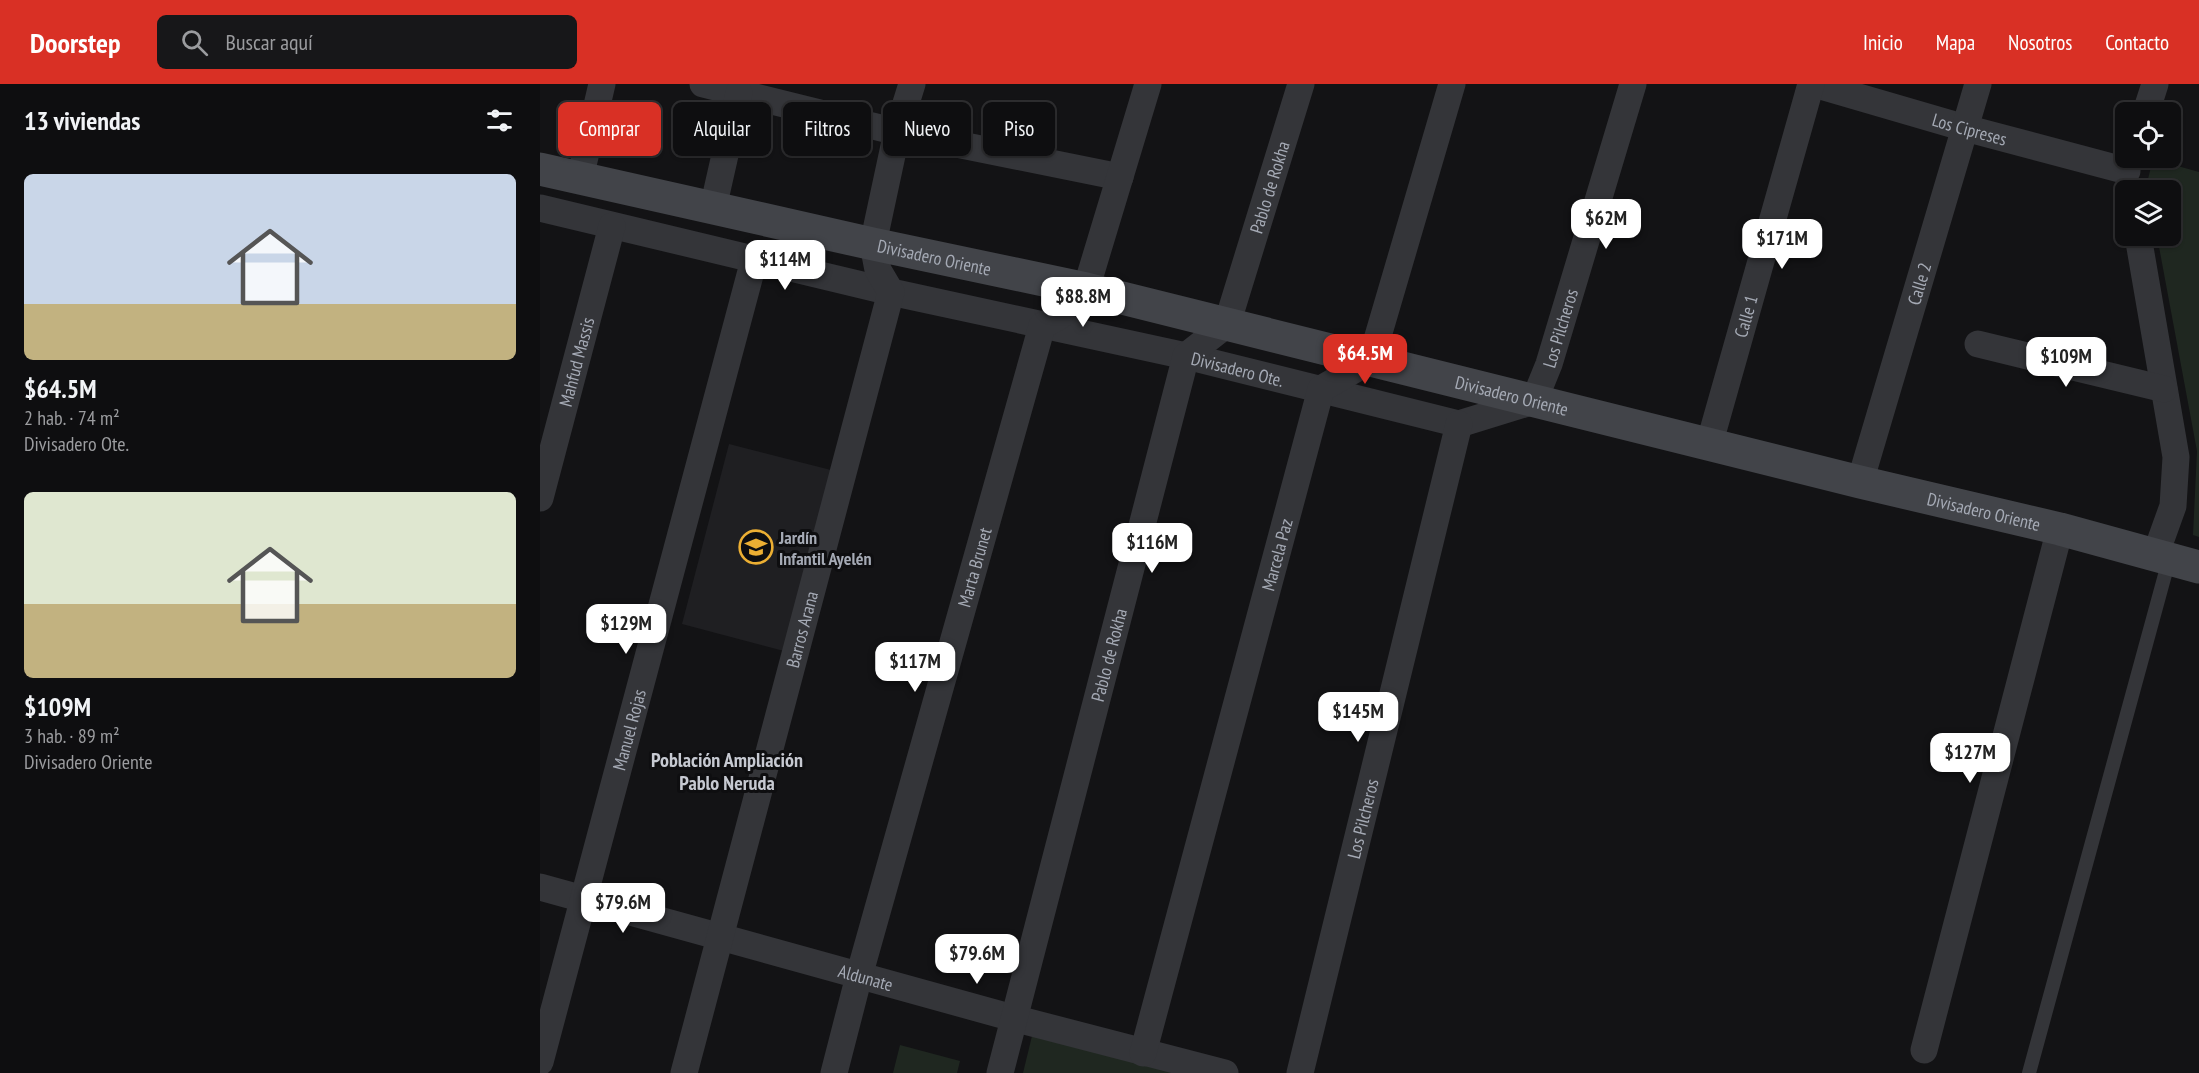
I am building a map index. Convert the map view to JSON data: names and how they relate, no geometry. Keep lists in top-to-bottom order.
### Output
{
  "streets": {
    "street": [
      "Los Cipreses",
      "Pablo de Rokha",
      "Divisadero Oriente",
      "Calle 2",
      "Calle 1",
      "Los Pilcheros",
      "Mahfud Massis",
      "Divisadero Ote.",
      "Marcela Paz",
      "Marta Brunet",
      "Barros Arana",
      "Manuel Rojas",
      "Aldunate"
    ]
  },
  "crossings": [
    ["Los Cipreses", "Calle 2"],
    ["Los Cipreses", "Calle 1"],
    ["Pablo de Rokha", "Divisadero Oriente"],
    ["Pablo de Rokha", "Divisadero Ote."],
    ["Pablo de Rokha", "Aldunate"],
    ["Divisadero Oriente", "Calle 2"],
    ["Divisadero Oriente", "Calle 1"],
    ["Divisadero Oriente", "Los Pilcheros"],
    ["Los Pilcheros", "Divisadero Ote."],
    ["Divisadero Ote.", "Marcela Paz"],
    ["Divisadero Ote.", "Marta Brunet"],
    ["Marcela Paz", "Aldunate"],
    ["Marta Brunet", "Aldunate"],
    ["Barros Arana", "Aldunate"],
    ["Manuel Rojas", "Aldunate"]
  ],
  "districts": ["Población Ampliación Pablo Neruda"],
  "places": {
    "school or university": ["Jardín Infantil Ayelén"]
  },
  "page": {
    "header": "Doorstep",
    "search": "Buscar aquí",
    "nav": [
      "Inicio",
      "Mapa",
      "Nosotros",
      "Contacto"
    ],
    "heading": "13 viviendas",
    "chip": [
      "Comprar",
      "Alquilar",
      "Filtros",
      "Nuevo",
      "Piso"
    ],
    "list": [
      {
        "name": "$64.5M",
        "note": "2 hab. · 74 m² · Divisadero Ote."
      },
      {
        "name": "$109M",
        "note": "3 hab. · 89 m² · Divisadero Oriente"
      }
    ],
    "price": [
      "$62M",
      "$171M",
      "$114M",
      "$88.8M",
      "$64.5M",
      "$109M",
      "$116M",
      "$129M",
      "$117M",
      "$145M",
      "$127M",
      "$79.6M",
      "$79.6M"
    ]
  }
}
